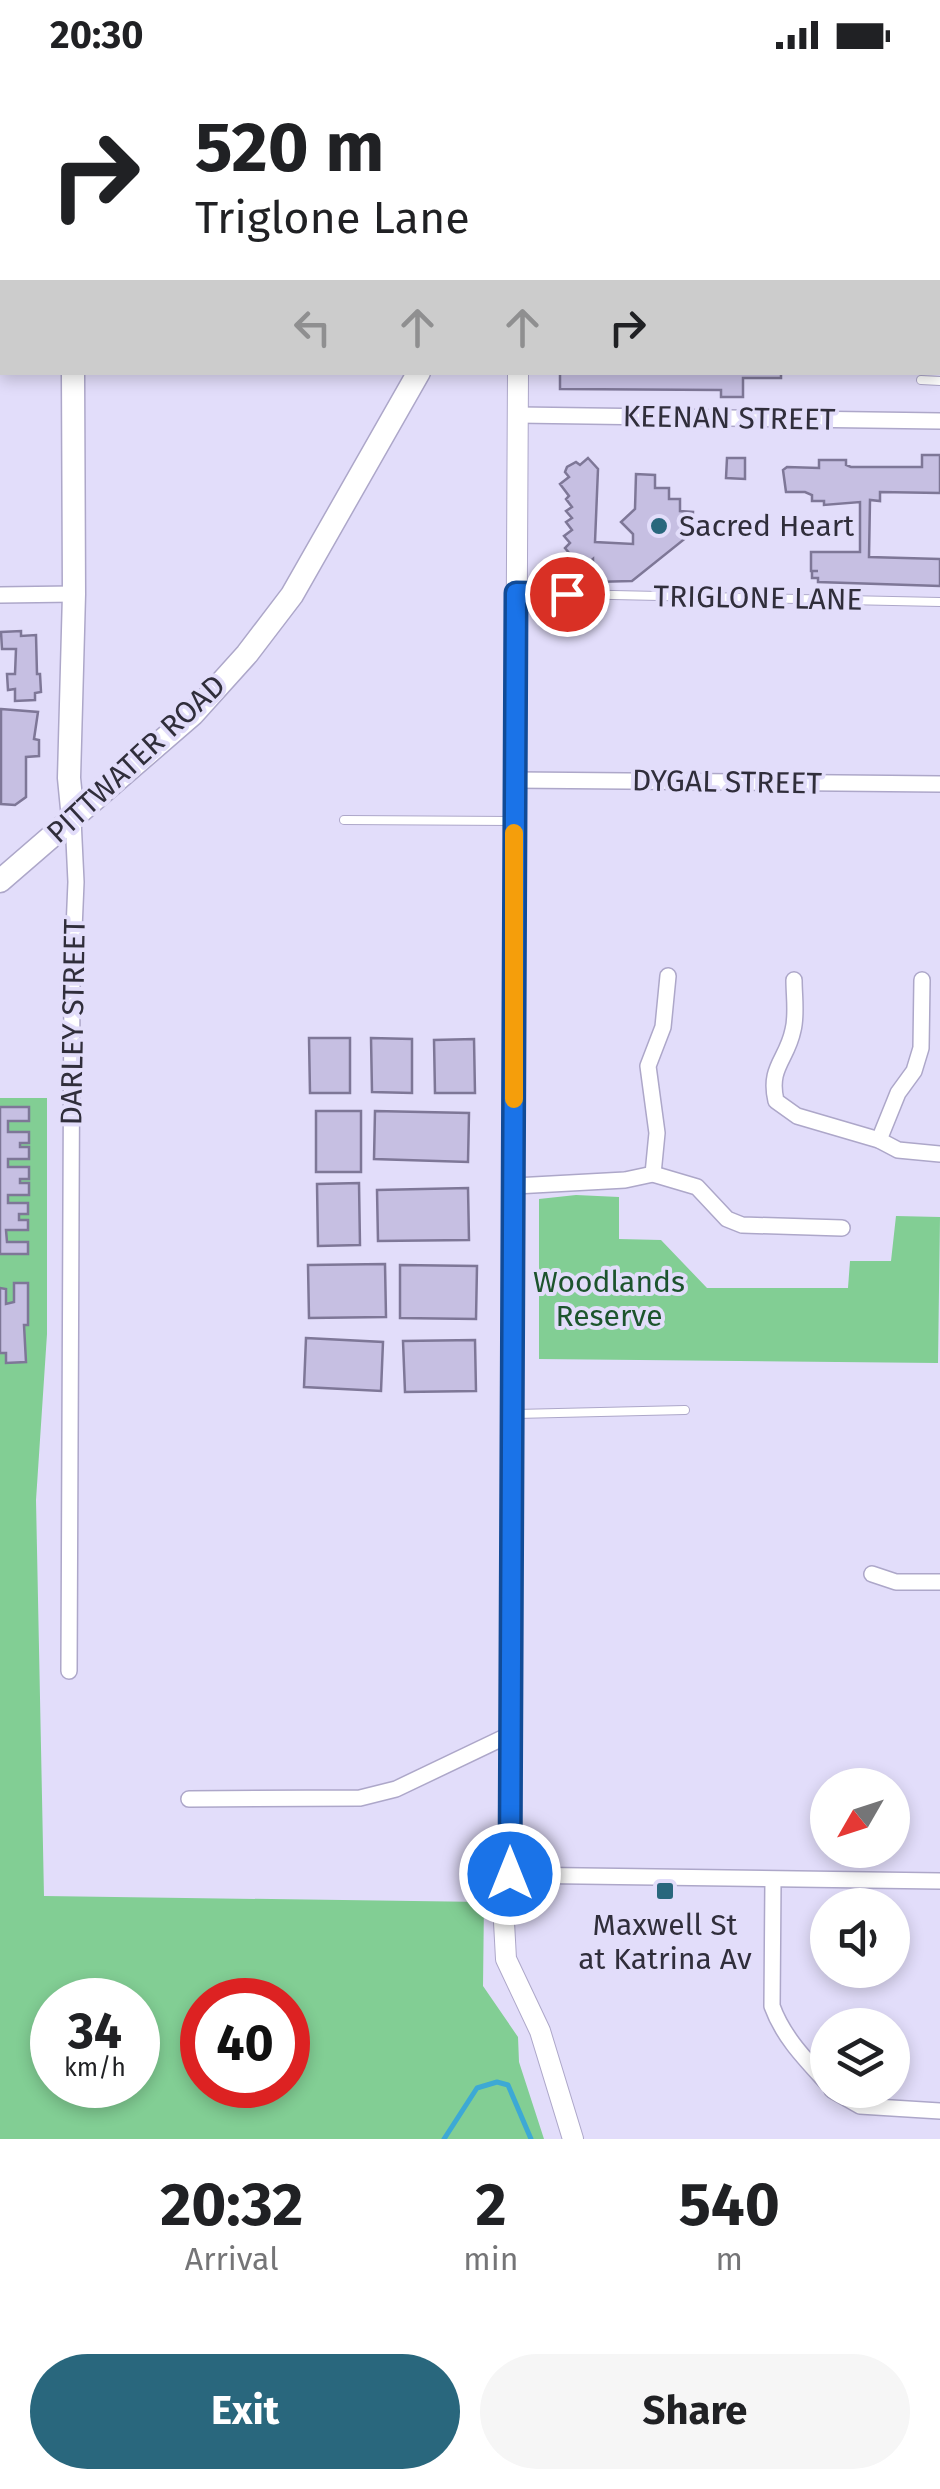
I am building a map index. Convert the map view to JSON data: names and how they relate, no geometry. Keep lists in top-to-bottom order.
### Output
{
  "streets": {
    "main road": ["PITTWATER ROAD", "DARLEY STREET"],
    "street": ["KEENAN STREET", "DYGAL STREET"],
    "lane": ["TRIGLONE LANE"]
  },
  "crossings": [
    ["PITTWATER ROAD", "DARLEY STREET"]
  ],
  "parks": ["Woodlands Reserve"],
  "places": {
    "other": ["Sacred Heart"],
    "transit": ["Maxwell St at Katrina Av"]
  },
  "north": "bottom left",
  "page": {
    "status": "20:30",
    "turn": ["520 m", "Triglone Lane"],
    "speed": "34 km/h",
    "limit": "40",
    "eta": [
      "20:32",
      "Arrival",
      "2",
      "min",
      "540",
      "m"
    ],
    "buttons": ["Exit", "Share"]
  }
}
